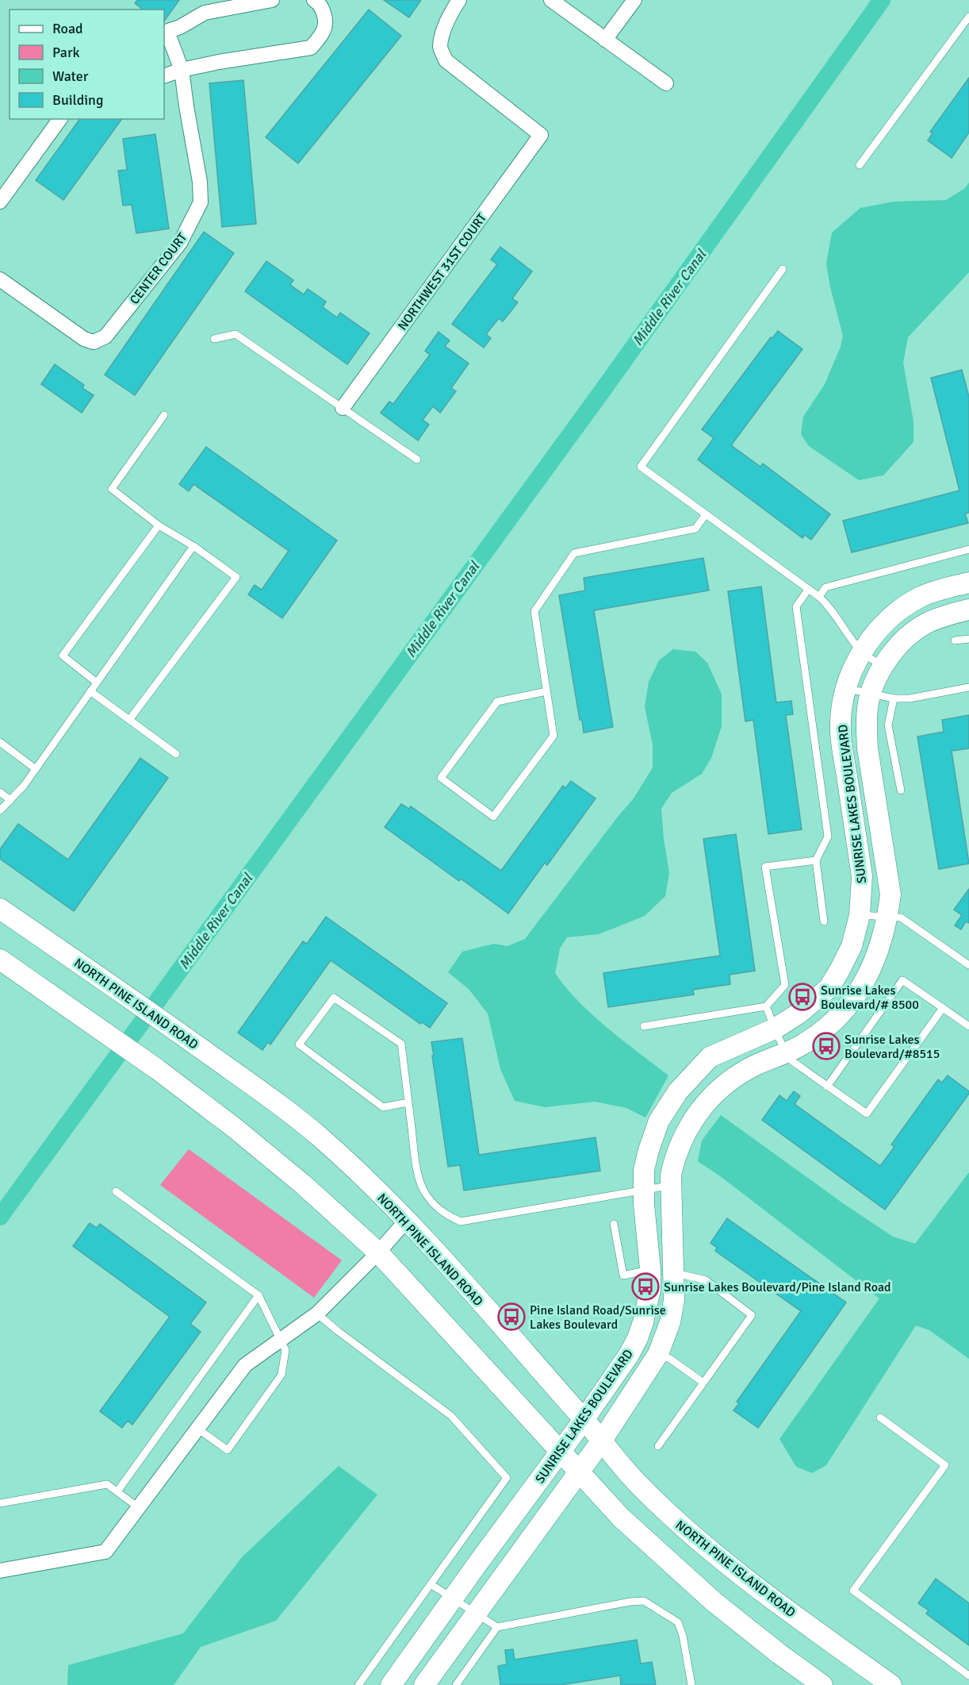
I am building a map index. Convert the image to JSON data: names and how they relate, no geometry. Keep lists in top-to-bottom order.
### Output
{
  "streets": {
    "street": [
      "CENTER COURT",
      "NORTHWEST 31ST COURT",
      "SUNRISE LAKES BOULEVARD",
      "NORTH PINE ISLAND ROAD"
    ]
  },
  "crossings": [
    ["SUNRISE LAKES BOULEVARD", "NORTH PINE ISLAND ROAD"]
  ],
  "water": ["Middle River Canal"],
  "places": {
    "bus stop": [
      "Sunrise Lakes Boulevard/# 8500",
      "Sunrise Lakes Boulevard/#8515",
      "Sunrise Lakes Boulevard/Pine Island Road",
      "Pine Island Road/Sunrise Lakes Boulevard"
    ]
  },
  "legend": [
    "Road",
    "Park",
    "Water",
    "Building"
  ]
}
